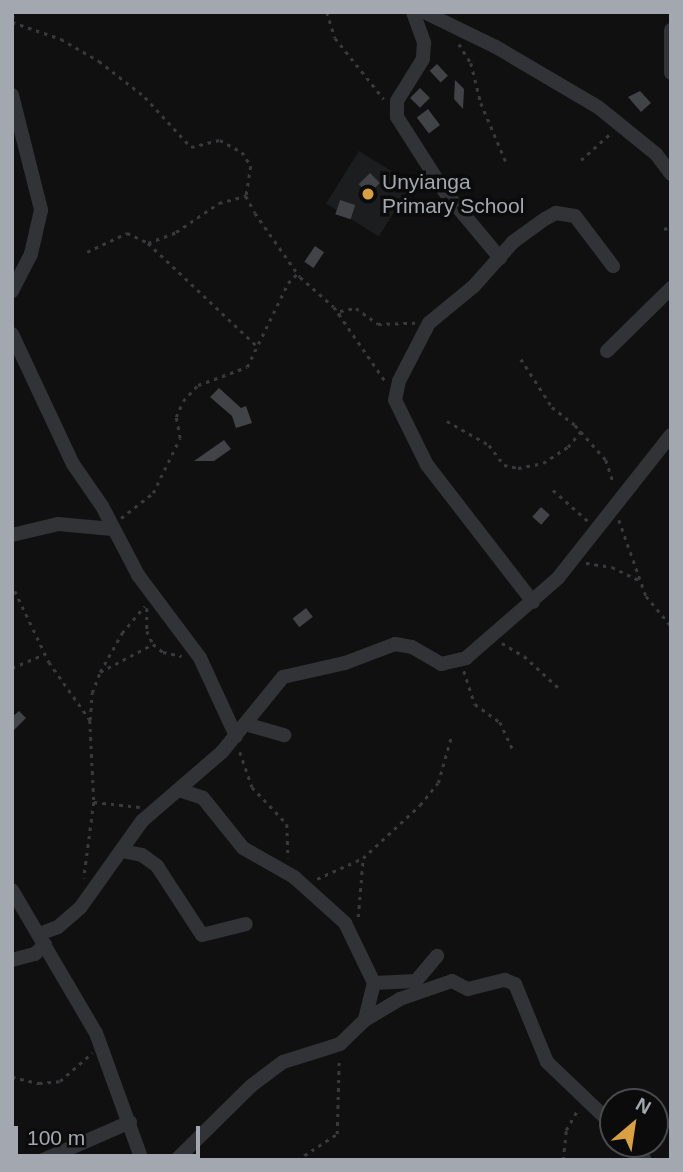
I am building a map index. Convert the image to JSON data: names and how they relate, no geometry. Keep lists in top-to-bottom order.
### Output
{
  "places": ["Unyianga Primary School"],
  "scale_bar": "100 m",
  "north": "top right"
}
